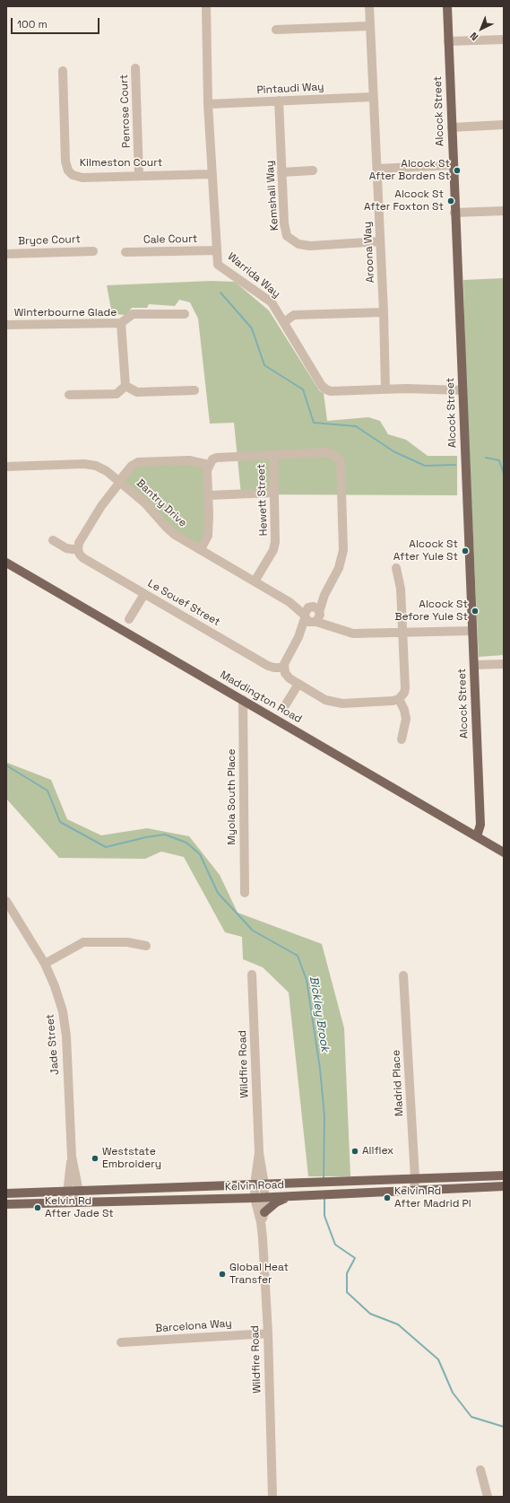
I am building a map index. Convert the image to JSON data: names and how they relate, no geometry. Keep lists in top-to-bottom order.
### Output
{
  "streets": {
    "main road": ["Alcock Street", "Maddington Road", "Kelvin Road"],
    "street": [
      "Pintaudi Way",
      "Penrose Court",
      "Kilmeston Court",
      "Kemshall Way",
      "Cale Court",
      "Bryce Court",
      "Aroona Way",
      "Warrida Way",
      "Winterbourne Glade",
      "Hewett Street",
      "Bantry Drive",
      "Le Souef Street",
      "Myola South Place",
      "Jade Street",
      "Wildfire Road",
      "Madrid Place",
      "Barcelona Way"
    ]
  },
  "crossings": [
    ["Pintaudi Way", "Kemshall Way"],
    ["Pintaudi Way", "Aroona Way"],
    ["Pintaudi Way", "Warrida Way"],
    ["Penrose Court", "Kilmeston Court"],
    ["Alcock Street", "Warrida Way"],
    ["Alcock Street", "Maddington Road"],
    ["Kilmeston Court", "Warrida Way"],
    ["Kemshall Way", "Aroona Way"],
    ["Cale Court", "Warrida Way"],
    ["Aroona Way", "Warrida Way"],
    ["Hewett Street", "Bantry Drive"],
    ["Maddington Road", "Myola South Place"],
    ["Jade Street", "Kelvin Road"],
    ["Wildfire Road", "Kelvin Road"],
    ["Wildfire Road", "Barcelona Way"],
    ["Madrid Place", "Kelvin Road"]
  ],
  "water": ["Bickley Brook"],
  "places": [
    "Alcock St After Borden St",
    "Alcock St After Foxton St",
    "Alcock St After Yule St",
    "Alcock St Before Yule St",
    "Allflex",
    "Weststate Embroidery",
    "Kelvin Rd After Madrid Pl",
    "Kelvin Rd After Jade St",
    "Global Heat Transfer"
  ],
  "scale_bar": "100 m",
  "north": "bottom left"
}
